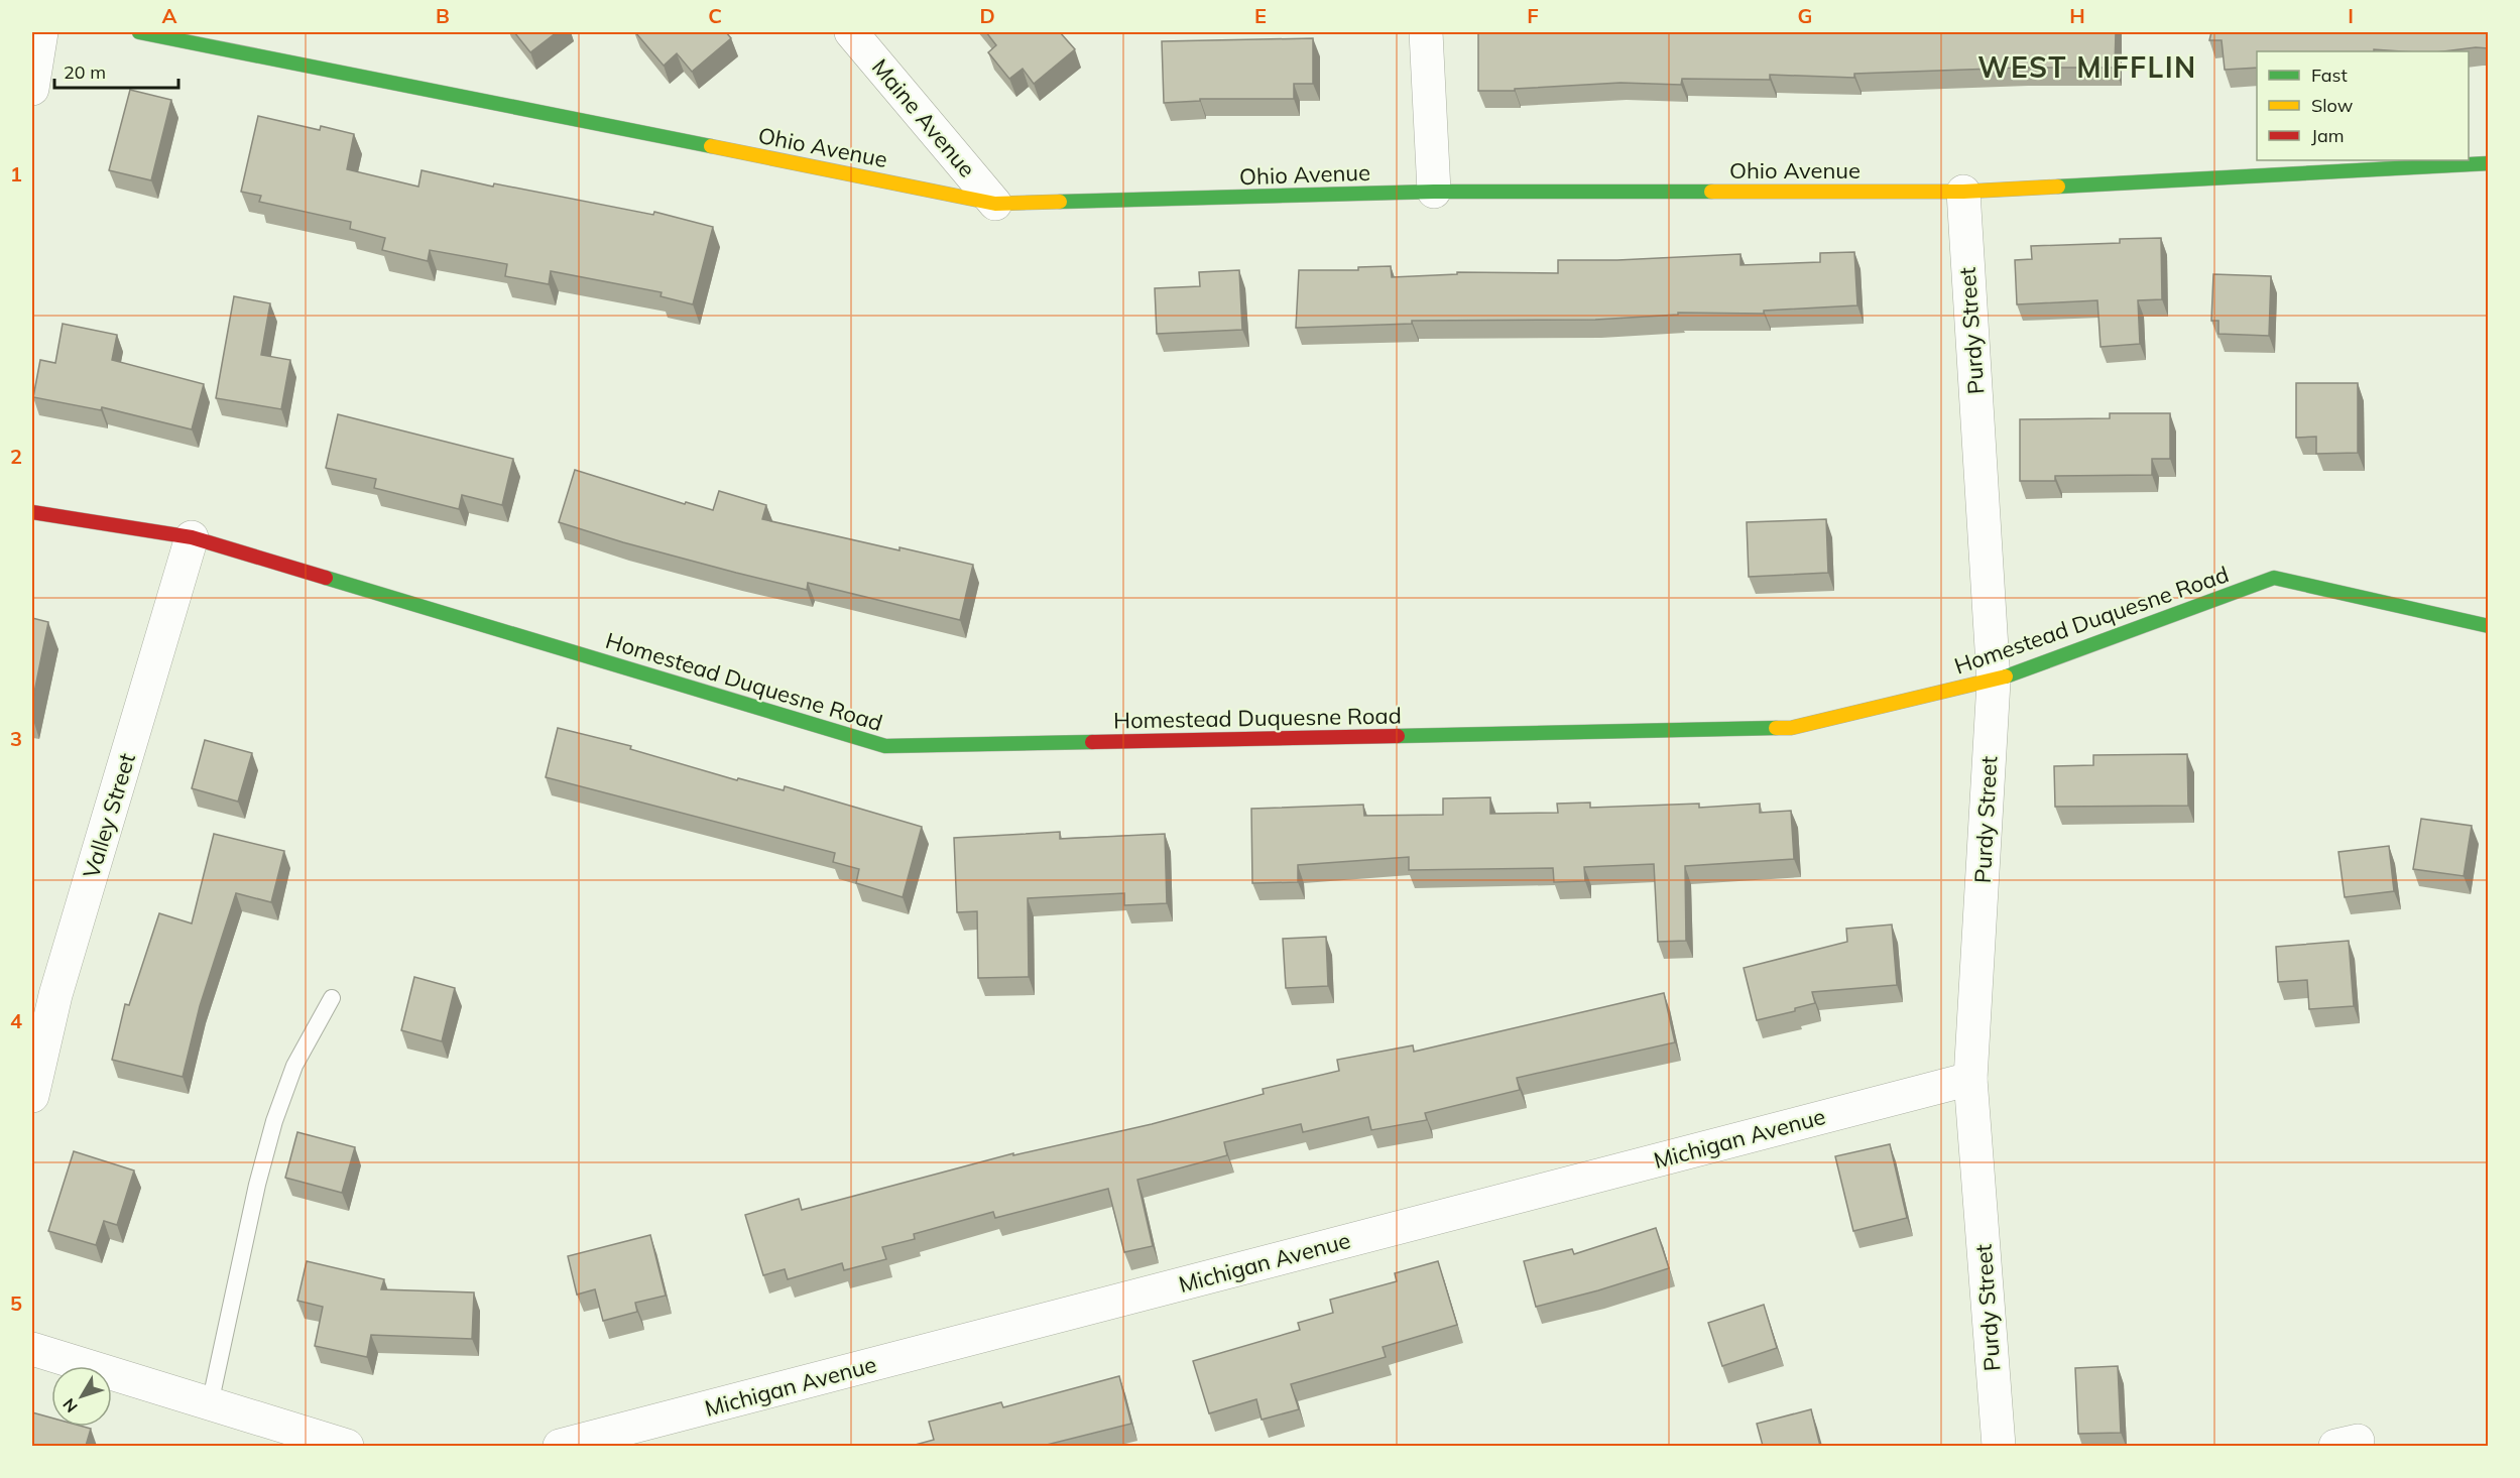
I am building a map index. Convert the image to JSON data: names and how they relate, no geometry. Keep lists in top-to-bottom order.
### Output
{
  "streets": {
    "street": [
      "Maine Avenue",
      "Ohio Avenue",
      "Purdy Street",
      "Homestead Duquesne Road",
      "Valley Street",
      "Michigan Avenue"
    ]
  },
  "crossings": [
    ["Maine Avenue", "Ohio Avenue"],
    ["Ohio Avenue", "Purdy Street"],
    ["Purdy Street", "Homestead Duquesne Road"],
    ["Purdy Street", "Michigan Avenue"],
    ["Homestead Duquesne Road", "Valley Street"]
  ],
  "districts": ["WEST MIFFLIN"],
  "legend": ["Fast", "Slow", "Jam"],
  "scale_bar": "20 m",
  "north": "bottom left",
  "grid": {
    "columns": [
      "A",
      "B",
      "C",
      "D",
      "E",
      "F",
      "G",
      "H",
      "I"
    ],
    "rows": [
      "1",
      "2",
      "3",
      "4",
      "5"
    ]
  }
}
